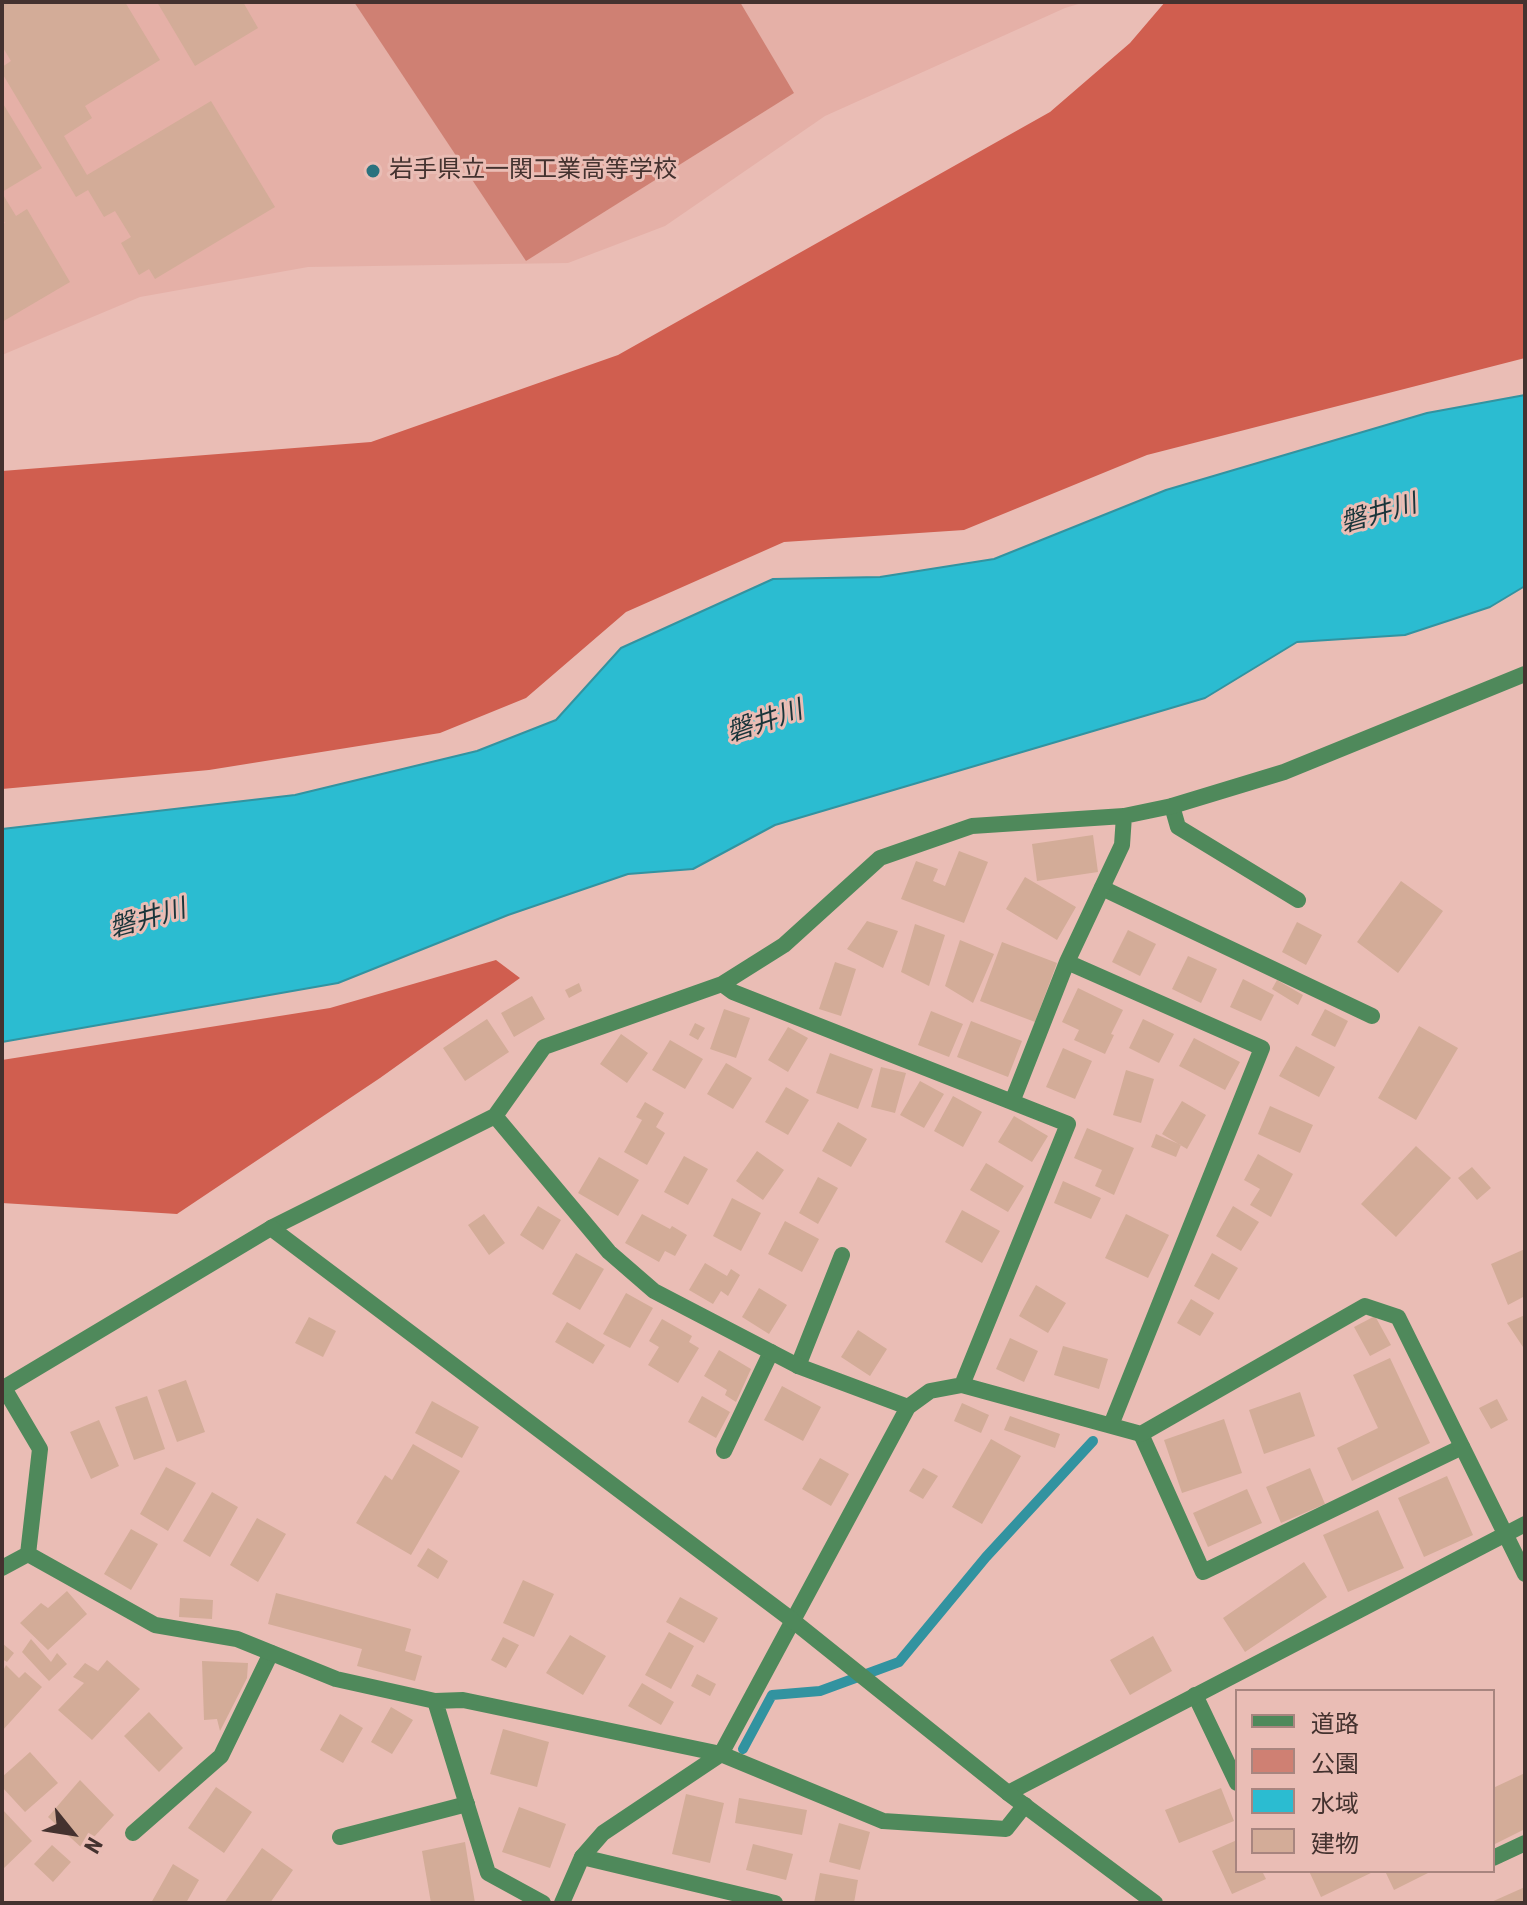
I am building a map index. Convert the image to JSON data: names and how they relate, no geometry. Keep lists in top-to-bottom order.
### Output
{
  "water": ["磐井川"],
  "places": ["岩手県立一関工業高等学校"],
  "legend": [
    "道路",
    "公園",
    "水域",
    "建物"
  ],
  "north": "bottom right"
}
